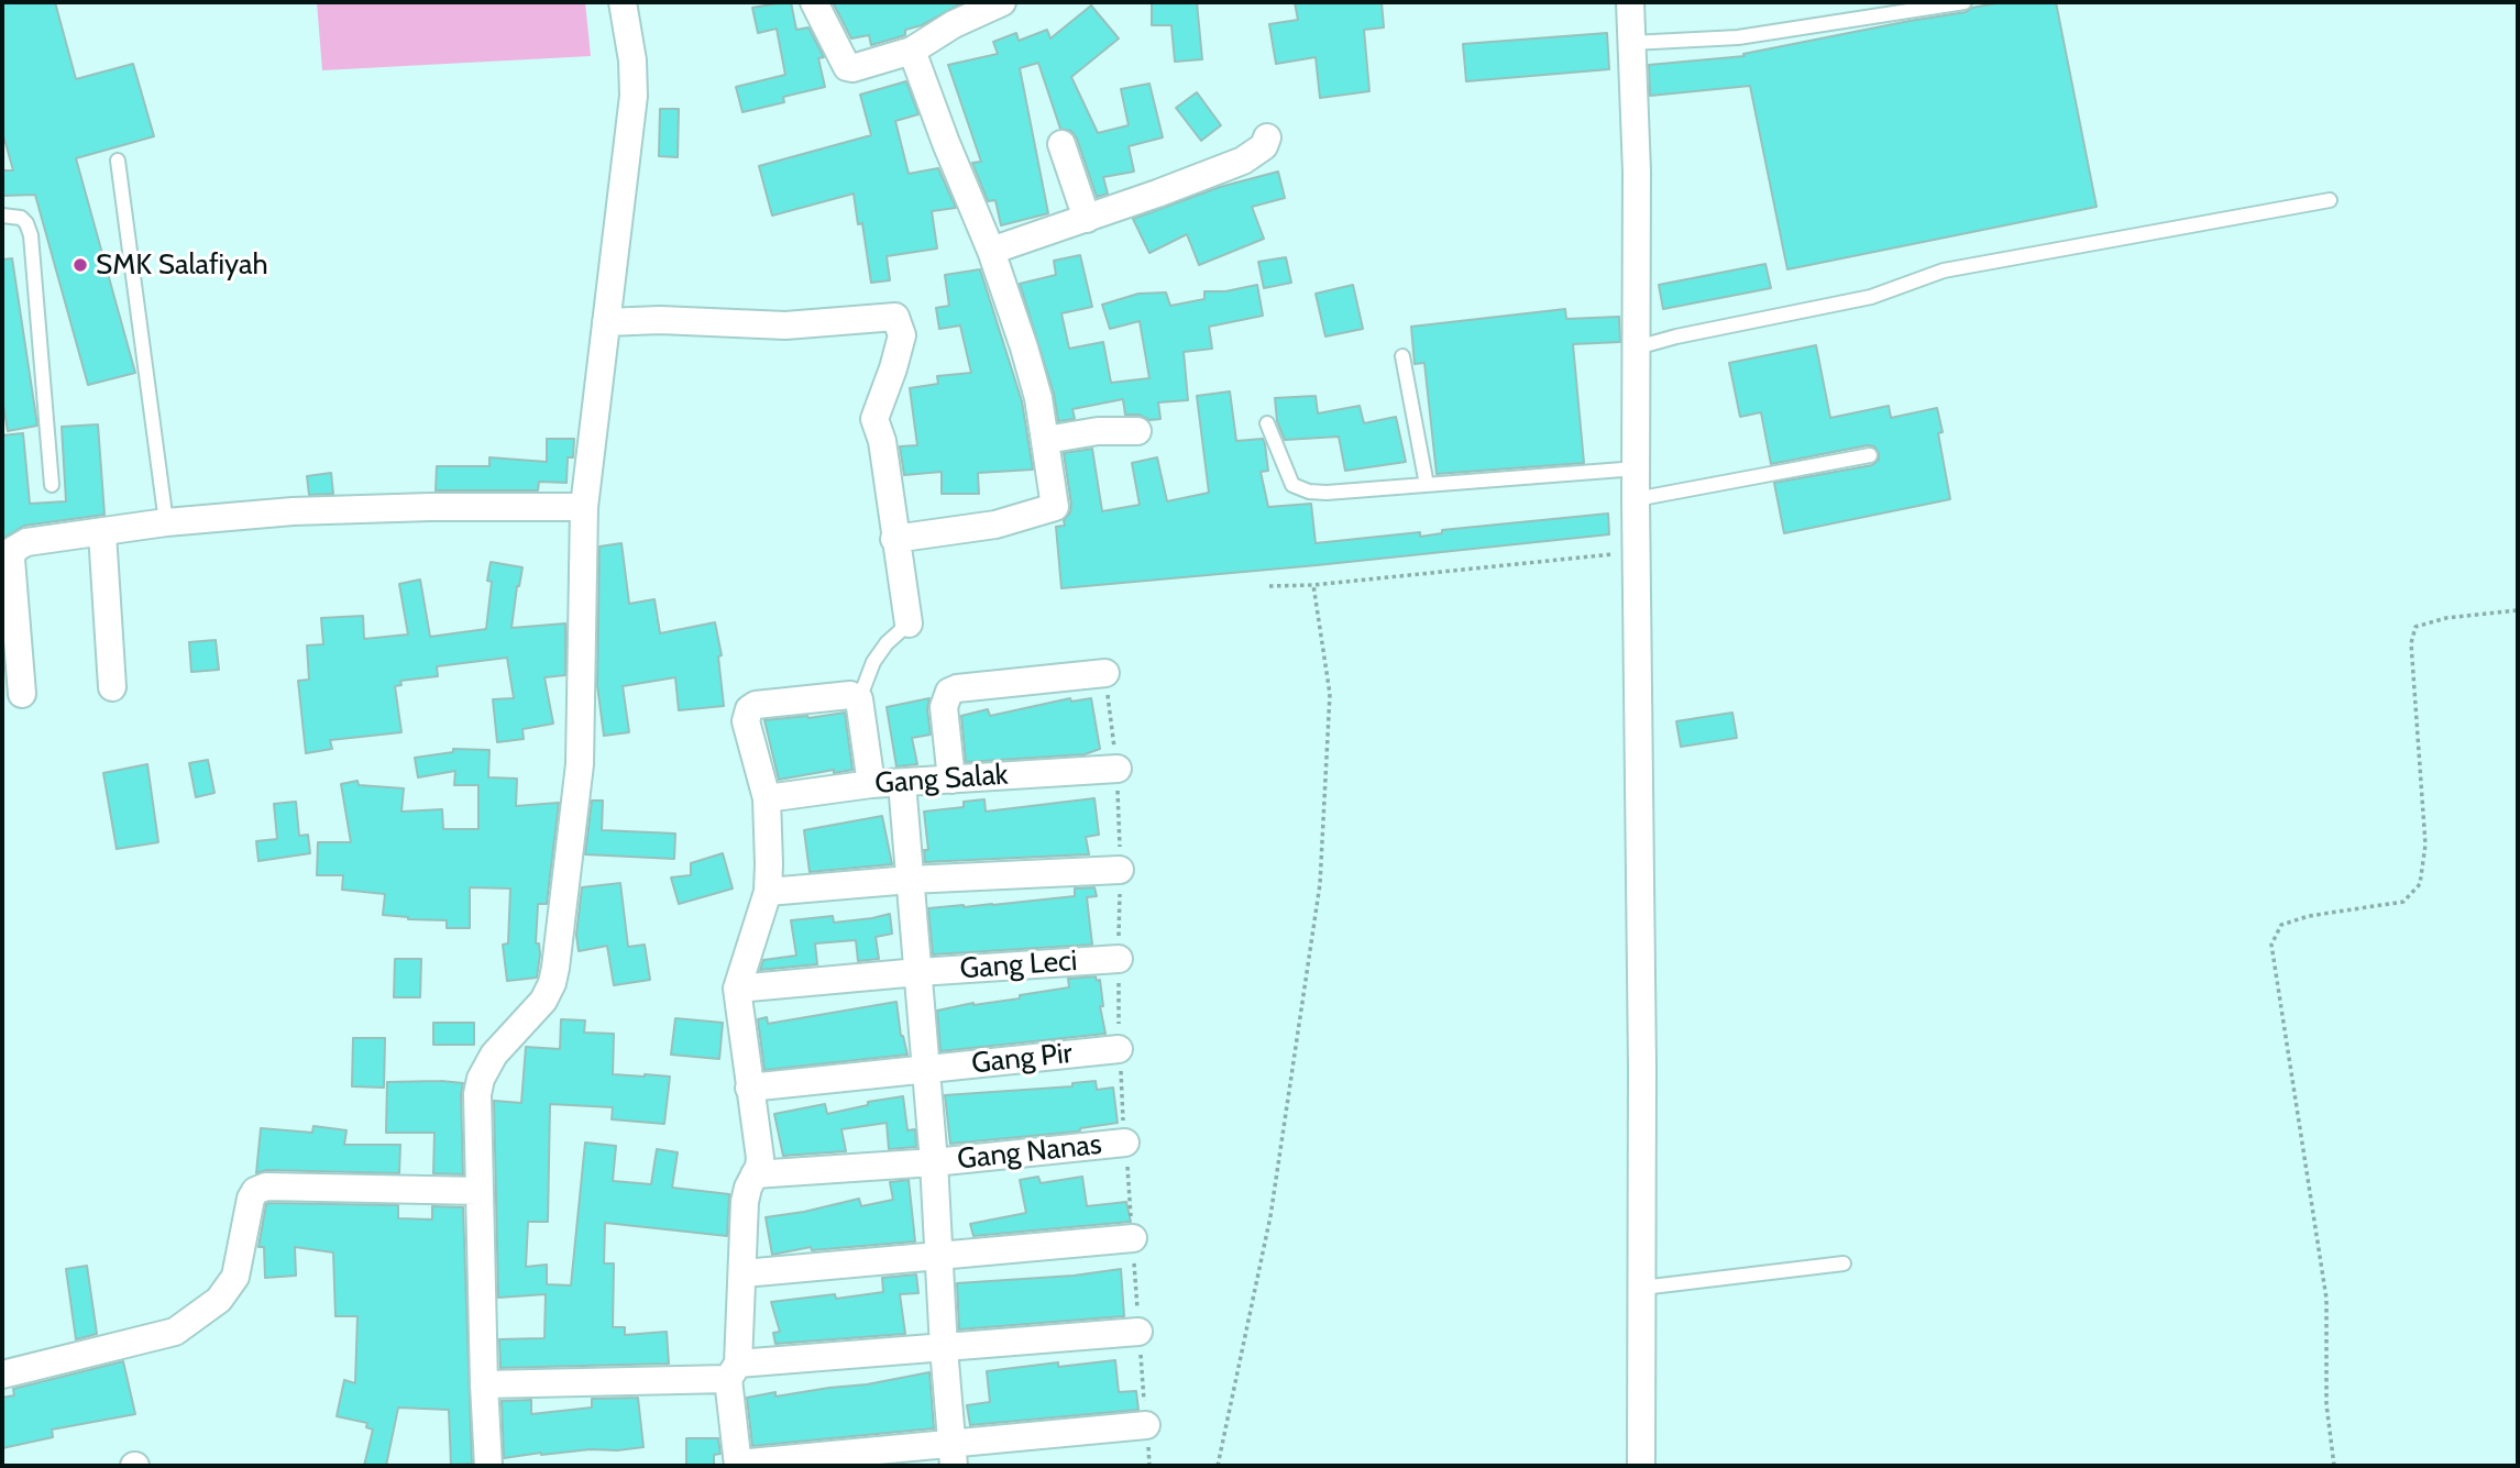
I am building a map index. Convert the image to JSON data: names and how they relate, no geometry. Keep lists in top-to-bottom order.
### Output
{
  "streets": {
    "street": [
      "Gang Salak",
      "Gang Leci",
      "Gang Pir",
      "Gang Nanas"
    ]
  },
  "places": ["SMK Salafiyah"]
}
